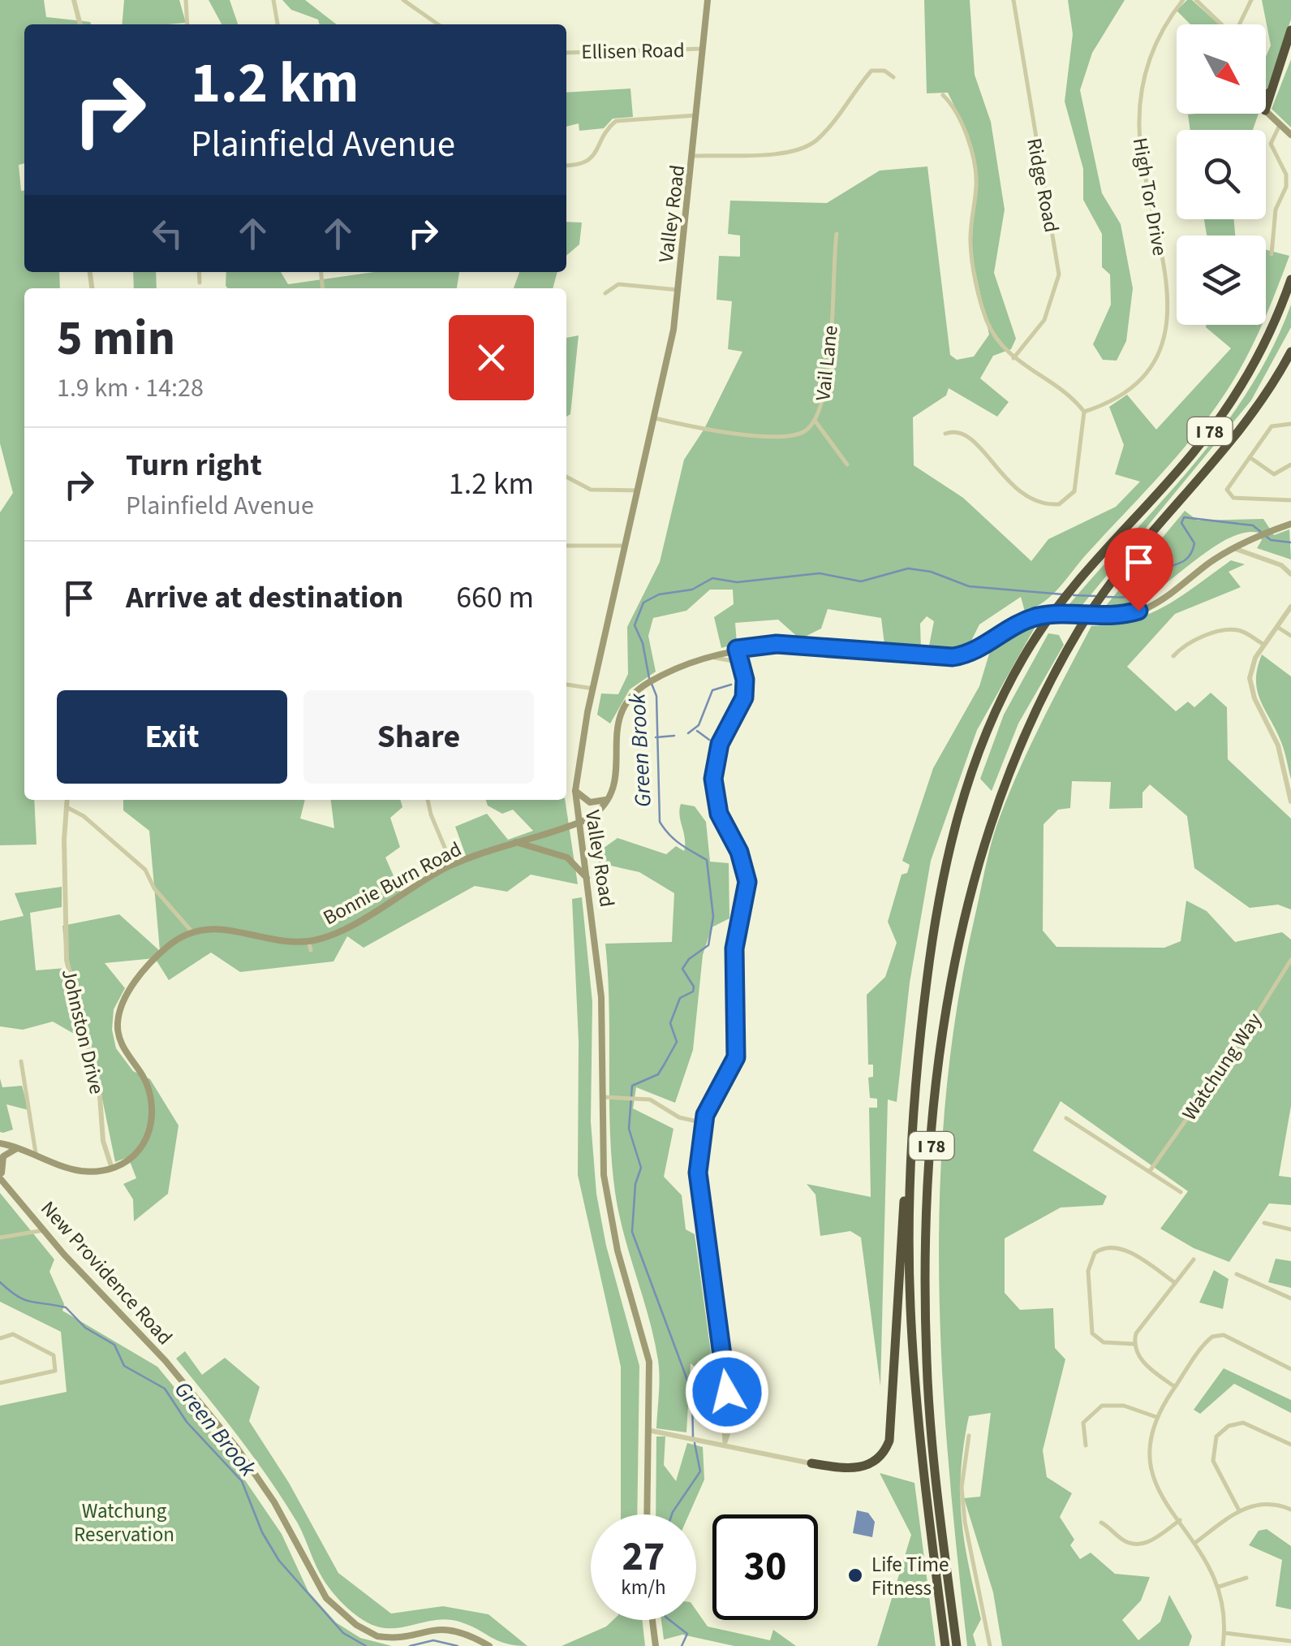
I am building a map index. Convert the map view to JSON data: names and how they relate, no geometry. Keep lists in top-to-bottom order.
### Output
{
  "streets": {
    "highway": ["I 78"],
    "main road": ["Valley Road", "Bonnie Burn Road", "New Providence Road"],
    "street": [
      "Ellisen Road",
      "Ridge Road",
      "High Tor Drive",
      "Vail Lane",
      "Johnston Drive",
      "Watchung Way"
    ]
  },
  "crossings": [
    ["Ellisen Road", "Valley Road"],
    ["Valley Road", "Vail Lane"],
    ["Valley Road", "Bonnie Burn Road"]
  ],
  "water": ["Green Brook"],
  "parks": ["Watchung Reservation"],
  "places": ["Life Time Fitness"],
  "north": "bottom right",
  "page": {
    "turn": ["1.2 km", "Plainfield Avenue"],
    "heading": ["5 min", "1.9 km · 14:28"],
    "list": [
      {
        "name": "Turn right",
        "note": "Plainfield Avenue",
        "value": "1.2 km"
      },
      {
        "name": "Arrive at destination",
        "value": "660 m"
      }
    ],
    "buttons": ["Exit", "Share"],
    "speed": "27 km/h",
    "limit": "30"
  }
}
